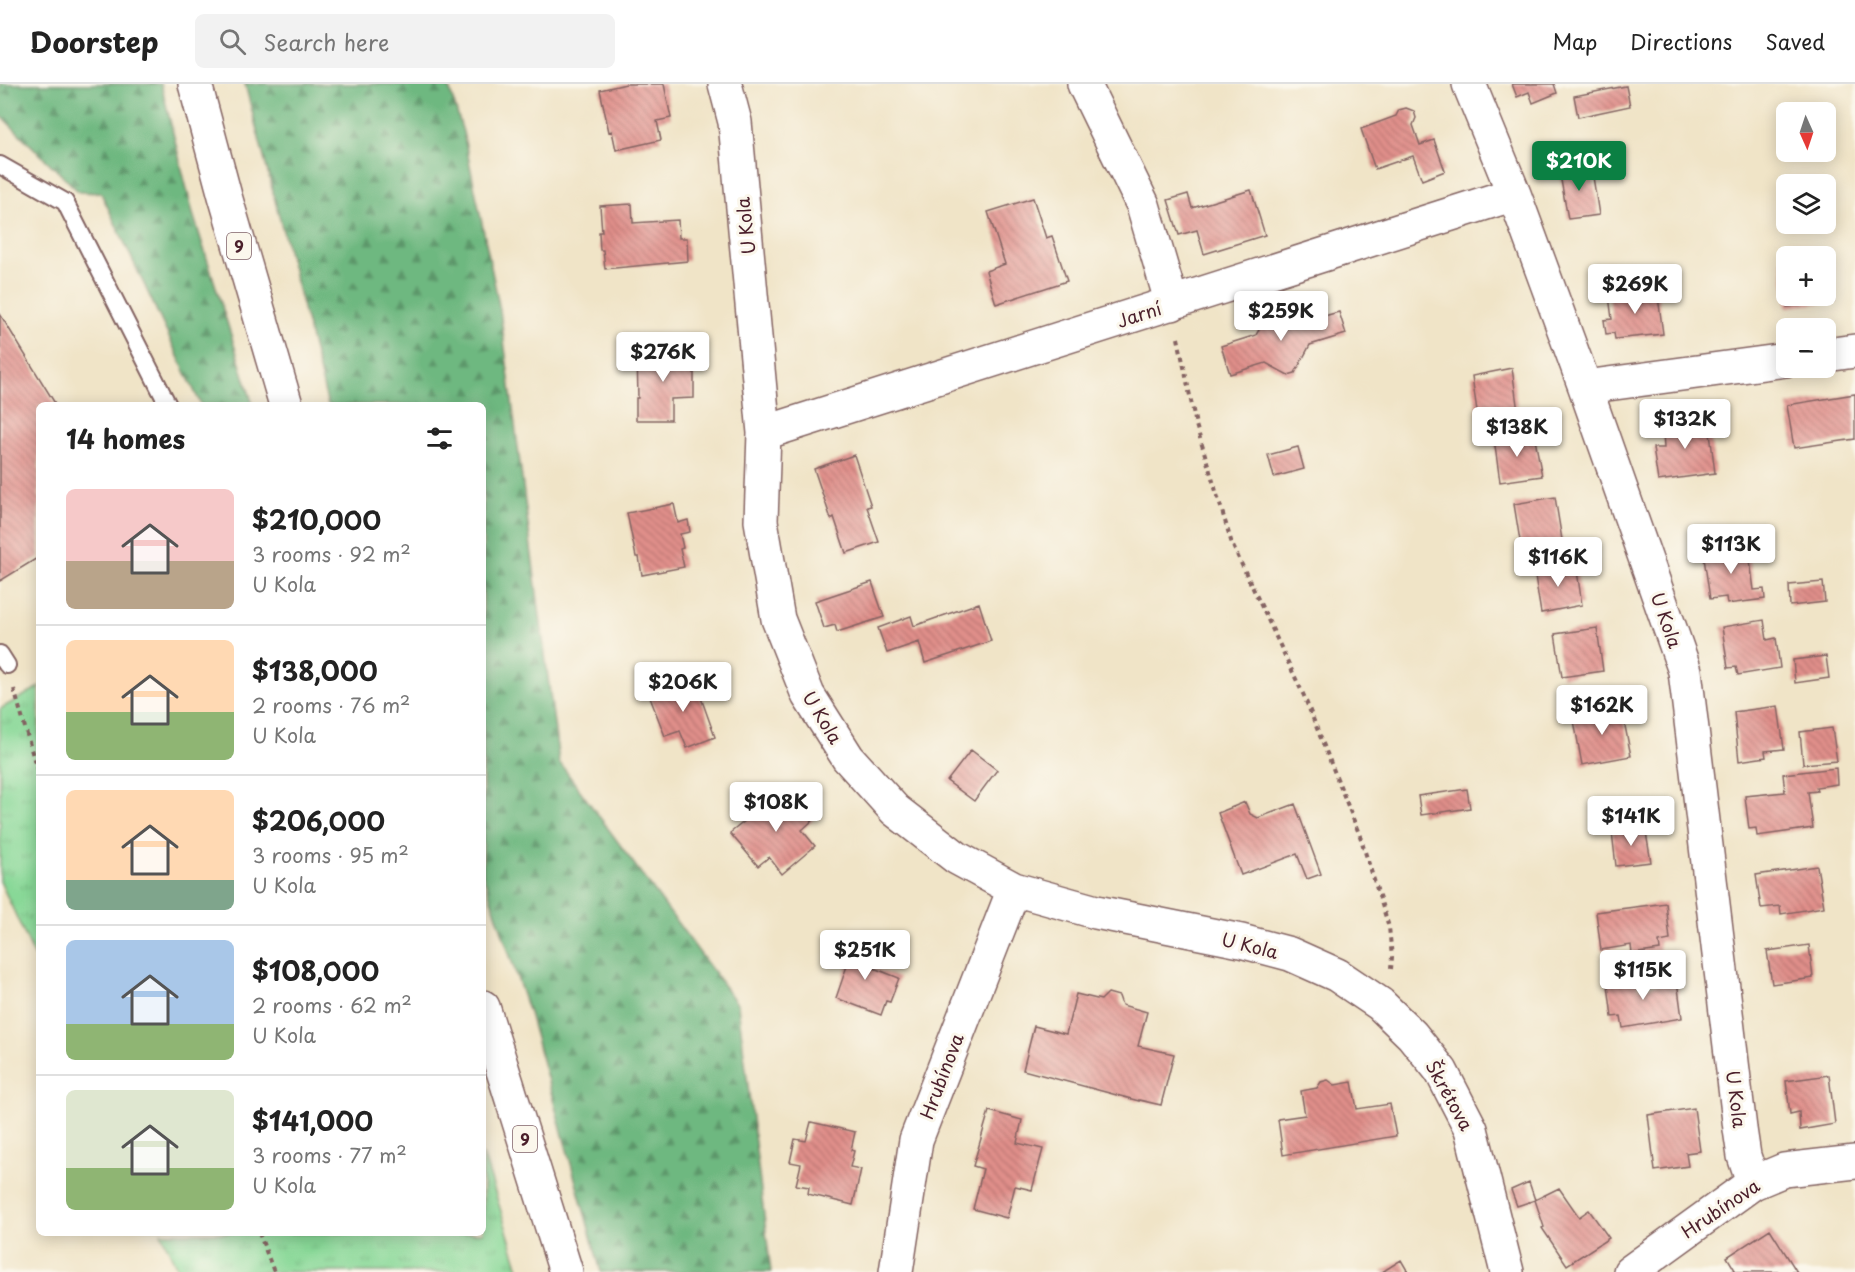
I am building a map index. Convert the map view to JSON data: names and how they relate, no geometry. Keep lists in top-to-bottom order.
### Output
{
  "streets": {
    "street": [
      "U Kola",
      "9",
      "Jarní",
      "Hrubínova",
      "Škrétova"
    ]
  },
  "crossings": [
    ["U Kola", "Jarní"],
    ["U Kola", "Hrubínova"],
    ["U Kola", "Škrétova"]
  ],
  "north": "bottom",
  "page": {
    "header": "Doorstep",
    "search": "Search here",
    "nav": ["Map", "Directions", "Saved"],
    "map_buttons": ["+", "−"],
    "price": [
      "$210K",
      "$269K",
      "$259K",
      "$276K",
      "$132K",
      "$138K",
      "$113K",
      "$116K",
      "$206K",
      "$162K",
      "$108K",
      "$141K",
      "$251K",
      "$115K"
    ],
    "heading": "14 homes",
    "list": [
      {
        "name": "$210,000",
        "note": "3 rooms · 92 m² · U Kola"
      },
      {
        "name": "$138,000",
        "note": "2 rooms · 76 m² · U Kola"
      },
      {
        "name": "$206,000",
        "note": "3 rooms · 95 m² · U Kola"
      },
      {
        "name": "$108,000",
        "note": "2 rooms · 62 m² · U Kola"
      },
      {
        "name": "$141,000",
        "note": "3 rooms · 77 m² · U Kola"
      }
    ]
  }
}
